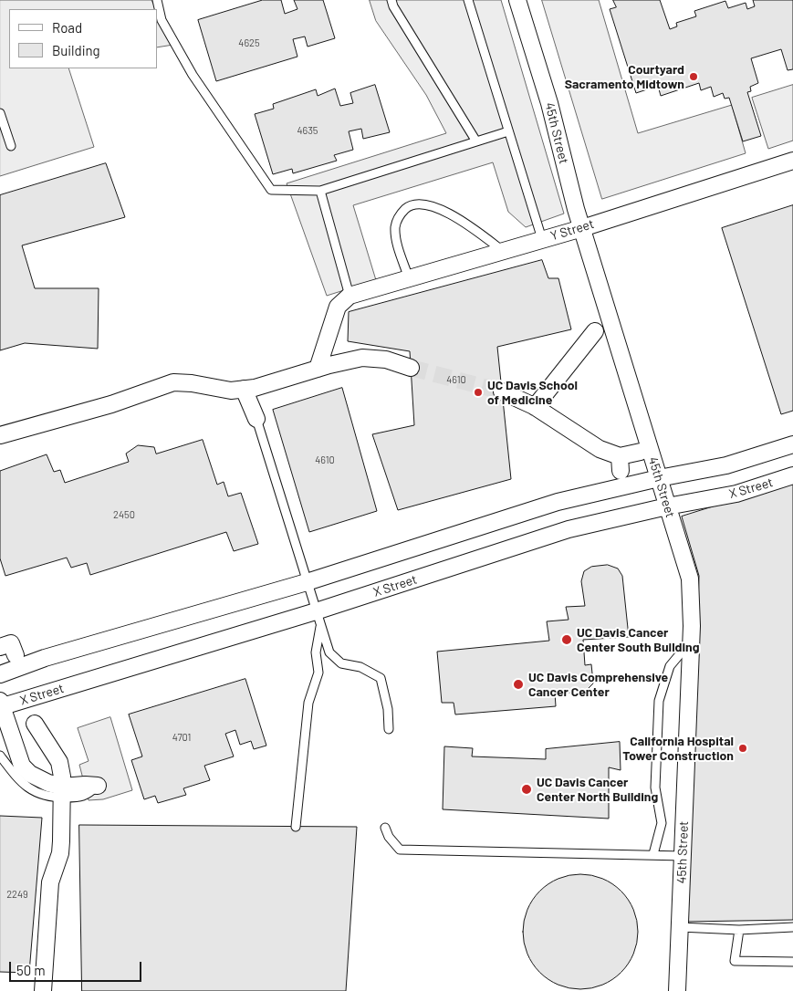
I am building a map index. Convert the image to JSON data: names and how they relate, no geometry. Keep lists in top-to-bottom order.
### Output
{
  "streets": {
    "street": ["45th Street", "Y Street", "X Street"]
  },
  "crossings": [
    ["45th Street", "Y Street"],
    ["45th Street", "X Street"]
  ],
  "places": [
    "Courtyard Sacramento Midtown",
    "UC Davis School of Medicine",
    "UC Davis Cancer Center South Building",
    "UC Davis Comprehensive Cancer Center",
    "California Hospital Tower Construction",
    "UC Davis Cancer Center North Building"
  ],
  "house_numbers": [
    "4625",
    "4635",
    "4610",
    "4610",
    "2450",
    "4701",
    "2249"
  ],
  "legend": ["Road", "Building"],
  "scale_bar": "50 m"
}
